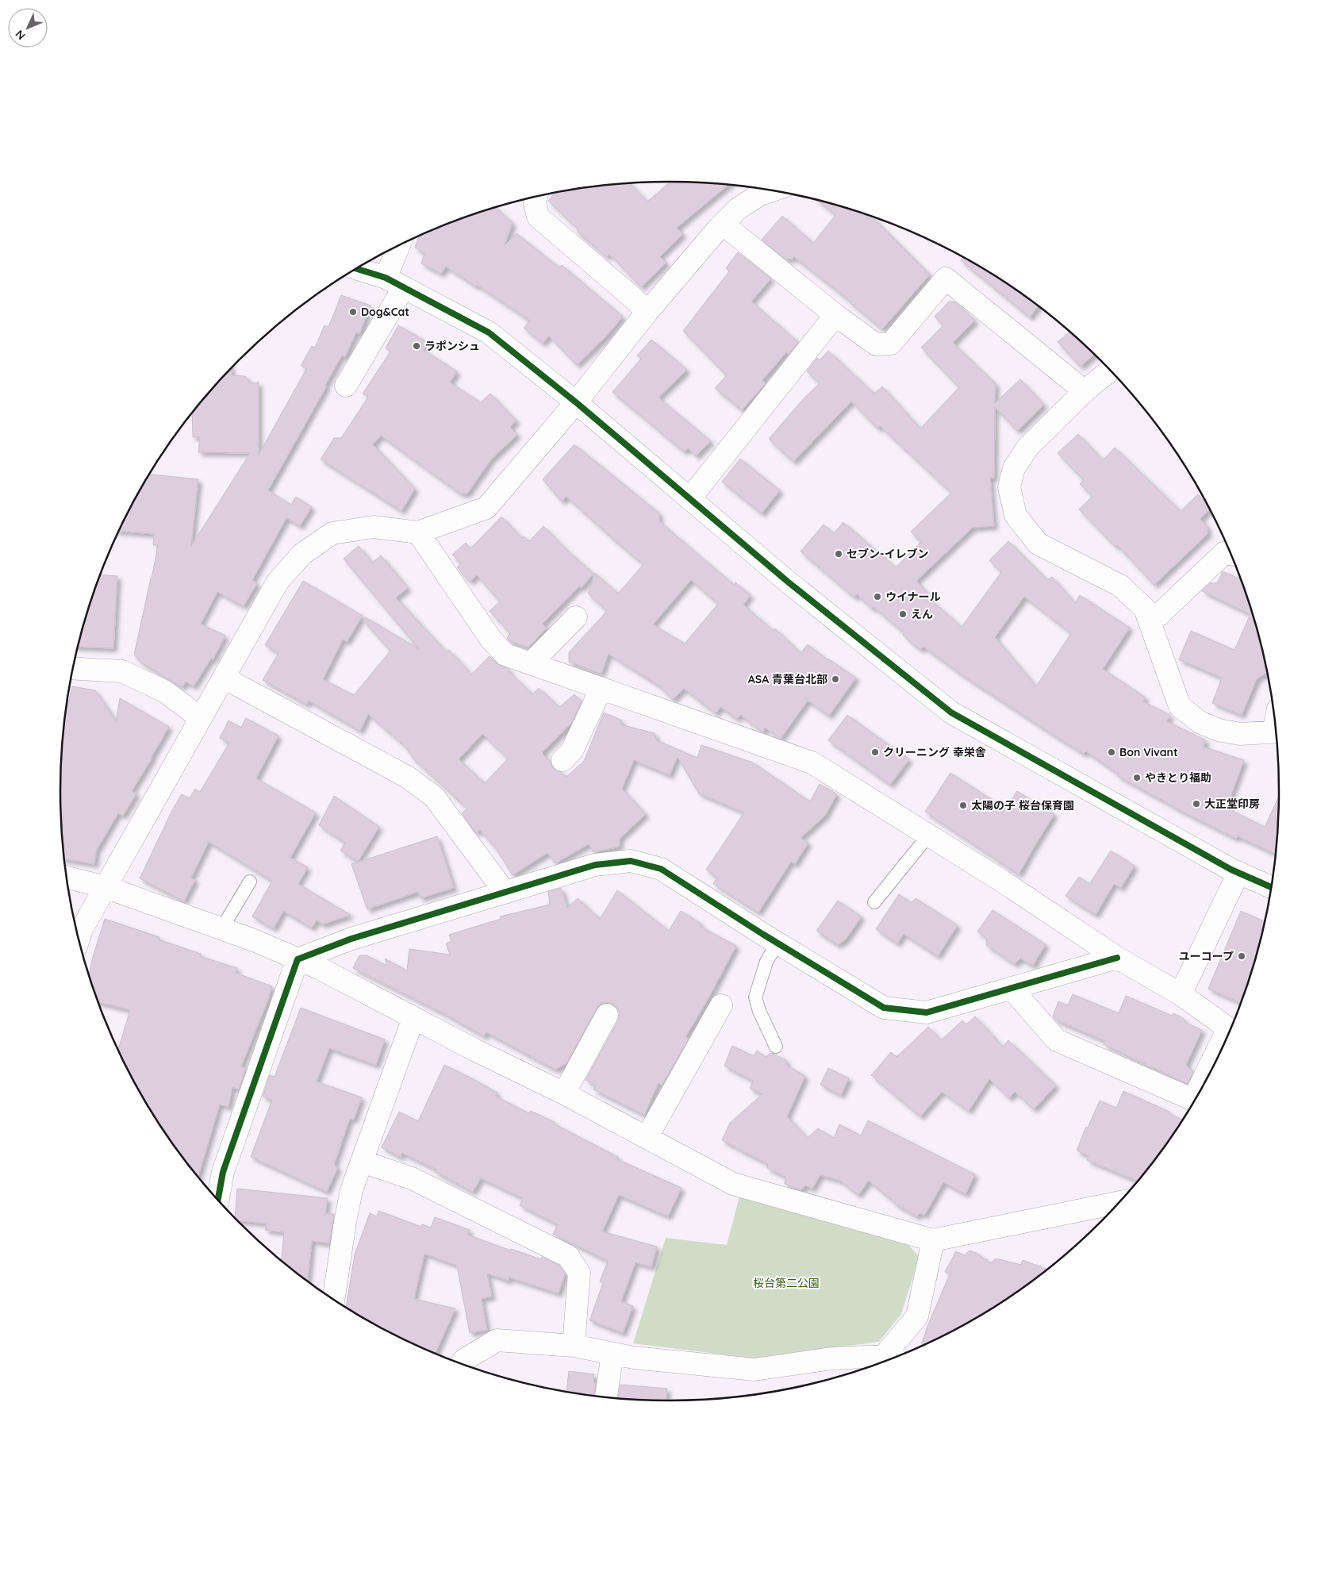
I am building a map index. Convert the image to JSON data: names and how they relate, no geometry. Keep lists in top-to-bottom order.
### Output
{
  "parks": ["桜台第二公園"],
  "places": [
    "Dog&Cat",
    "ラポンシュ",
    "セブン-イレブン",
    "ウイナール",
    "えん",
    "ASA 青葉台北部",
    "クリーニング 幸栄舎",
    "Bon Vivant",
    "やきとり福助",
    "大正堂印房",
    "太陽の子 桜台保育園",
    "ユーコープ"
  ],
  "north": "bottom left"
}
